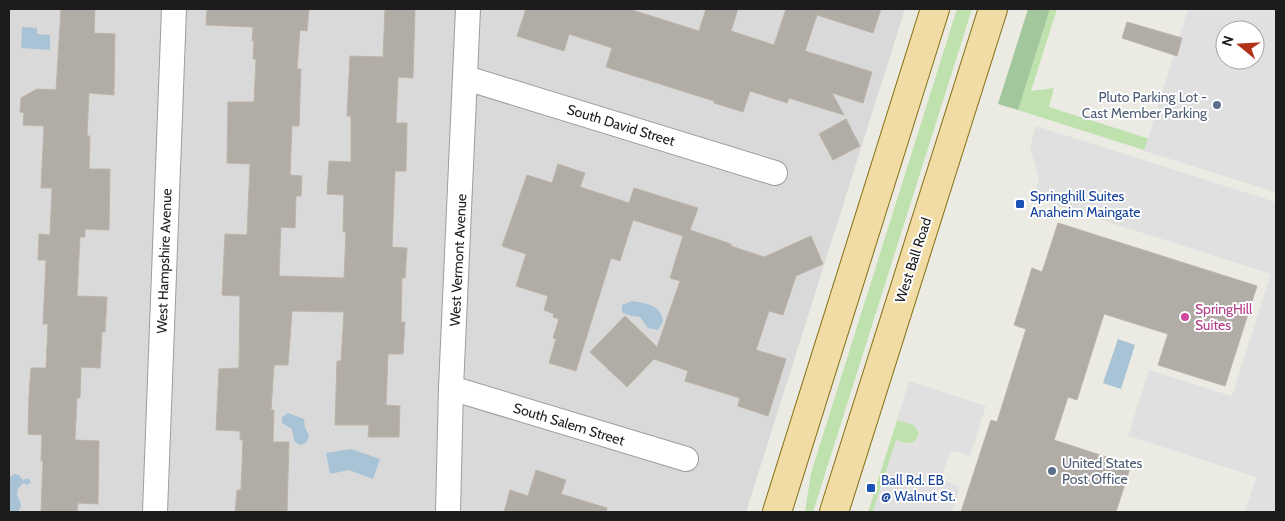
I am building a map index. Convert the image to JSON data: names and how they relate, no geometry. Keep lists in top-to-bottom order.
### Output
{
  "streets": {
    "main road": ["West Ball Road"],
    "street": [
      "South David Street",
      "West Vermont Avenue",
      "West Hampshire Avenue",
      "South Salem Street"
    ]
  },
  "crossings": [
    ["South David Street", "West Vermont Avenue"],
    ["West Vermont Avenue", "South Salem Street"]
  ],
  "places": {
    "other": ["Pluto Parking Lot - Cast Member Parking", "SpringHill Suites", "United States Post Office"],
    "transit": ["Springhill Suites Anaheim Maingate", "Ball Rd. EB @ Walnut St."]
  },
  "north": "left"
}
